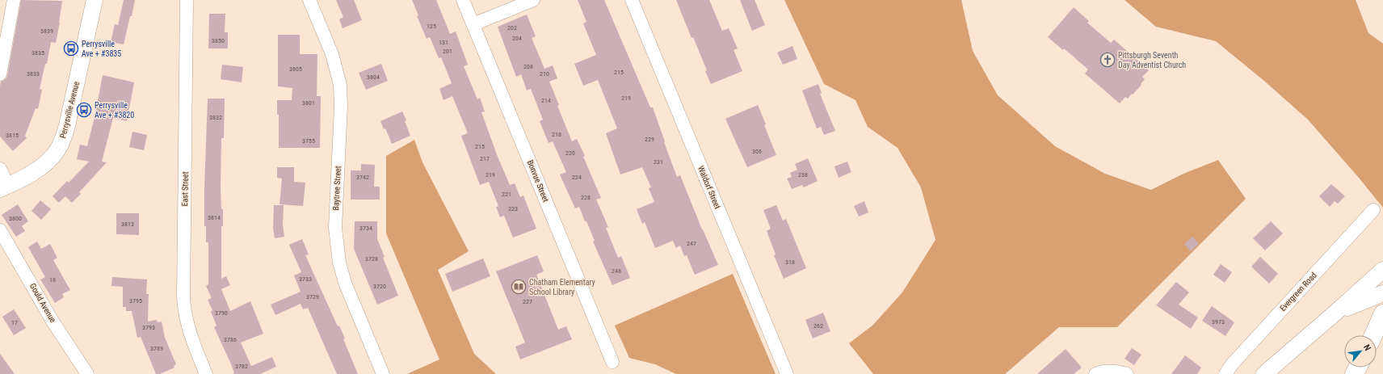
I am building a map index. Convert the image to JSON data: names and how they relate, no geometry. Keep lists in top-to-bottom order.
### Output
{
  "streets": {
    "main road": ["Perrysville Avenue"],
    "street": [
      "Bonvue Street",
      "Waldorf Street",
      "Baytree Street",
      "East Street",
      "Evergreen Road",
      "Gould Avenue"
    ]
  },
  "places": {
    "bus stop": ["Perrysville Ave + #3835", "Perrysville Ave + #3820"],
    "church": ["Pittsburgh Seventh Day Adventist Church"],
    "library": ["Chatham Elementary School Library"]
  },
  "house_numbers": [
    "125",
    "202",
    "3839",
    "204",
    "3850",
    "131",
    "201",
    "3835",
    "208",
    "3805",
    "215",
    "3833",
    "210",
    "3804",
    "219",
    "214",
    "3801",
    "3832",
    "218",
    "3815",
    "229",
    "3755",
    "215",
    "306",
    "220",
    "217",
    "231",
    "219",
    "238",
    "3742",
    "224",
    "221",
    "228",
    "223",
    "3814",
    "3800",
    "3813",
    "3734",
    "247",
    "3728",
    "318",
    "248",
    "3733",
    "18",
    "3720",
    "3729",
    "3795",
    "227",
    "3790",
    "3973",
    "17",
    "262",
    "3793",
    "3786",
    "3789",
    "3782"
  ],
  "north": "top right"
}
